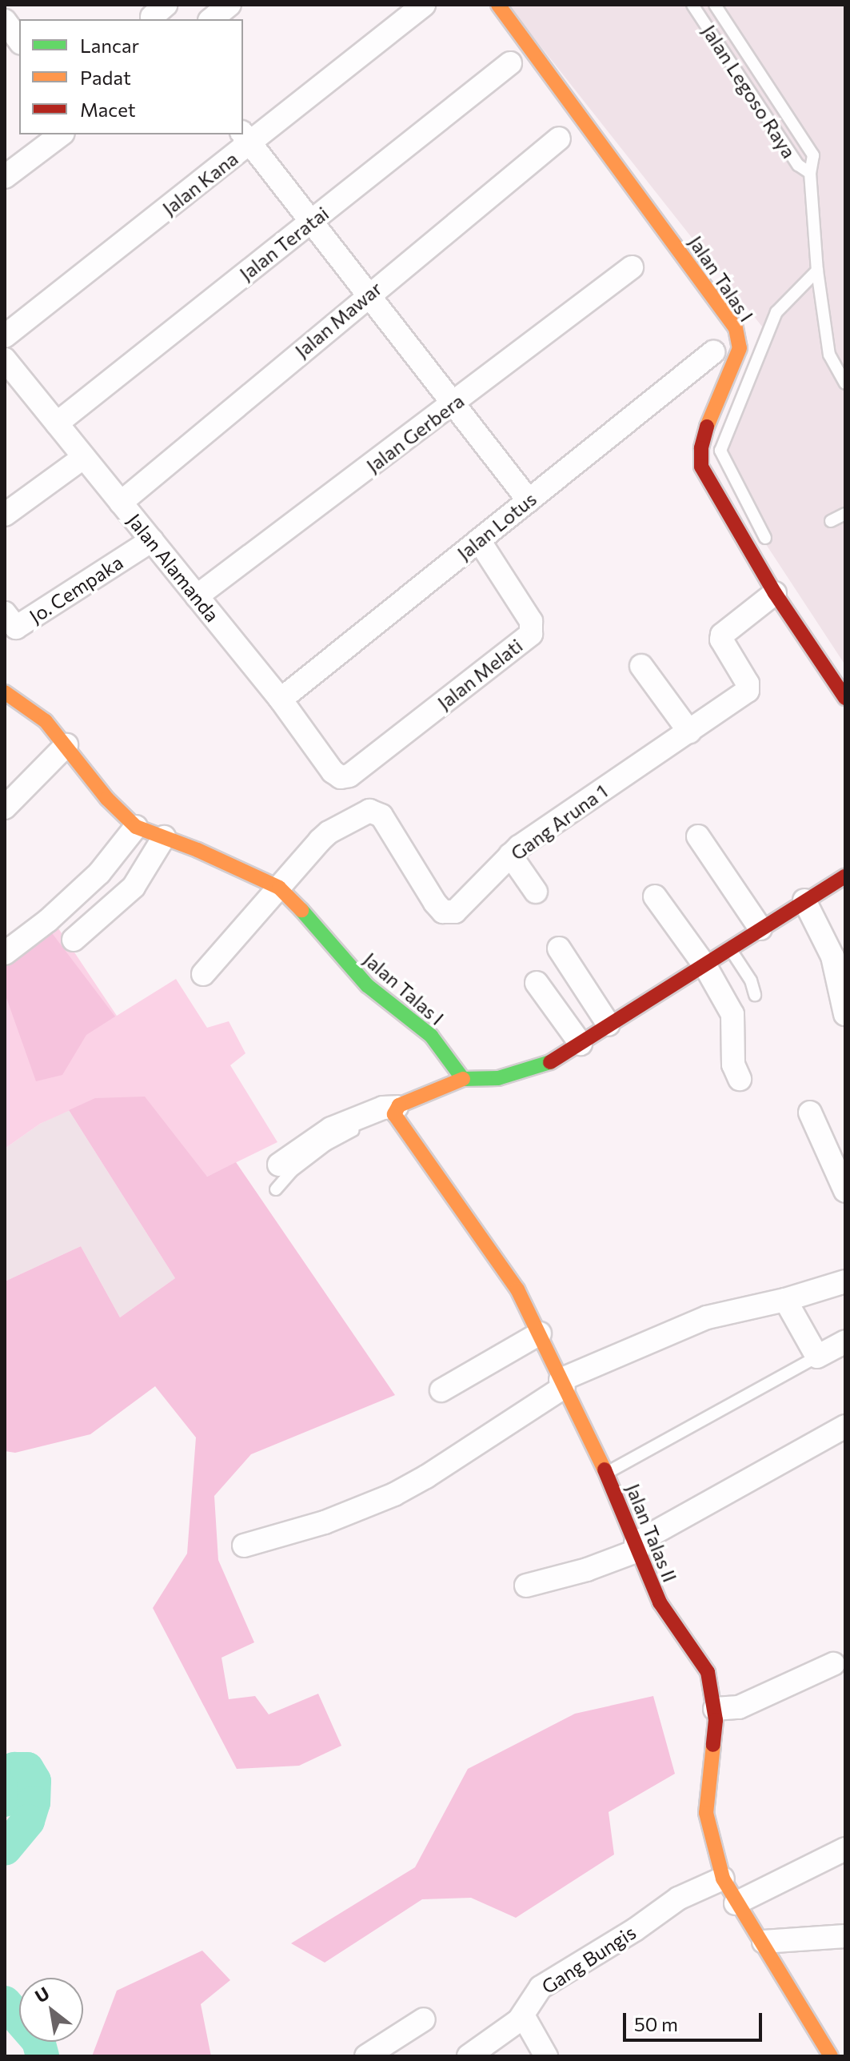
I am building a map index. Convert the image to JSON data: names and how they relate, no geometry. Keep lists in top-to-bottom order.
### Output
{
  "streets": {
    "street": [
      "Jalan Kana",
      "Jalan Teratai",
      "Jalan Talas I",
      "Jalan Mawar",
      "Jalan Gerbera",
      "Jalan Lotus",
      "Jalan Alamanda",
      "Jo. Cempaka",
      "Jalan Melati",
      "Gang Aruna 1",
      "Jalan Talas II",
      "Gang Bungis"
    ],
    "lane": ["Jalan Legoso Raya"]
  },
  "crossings": [
    ["Jalan Teratai", "Jalan Alamanda"],
    ["Jalan Talas I", "Gang Aruna 1"],
    ["Jalan Mawar", "Jalan Alamanda"],
    ["Jalan Gerbera", "Jalan Alamanda"],
    ["Jalan Lotus", "Jalan Alamanda"],
    ["Jalan Lotus", "Jalan Melati"],
    ["Jalan Alamanda", "Jo. Cempaka"],
    ["Jalan Alamanda", "Jalan Melati"],
    ["Jalan Talas II", "Gang Bungis"]
  ],
  "legend": ["Lancar", "Padat", "Macet"],
  "scale_bar": "50 m",
  "north": "top left"
}
